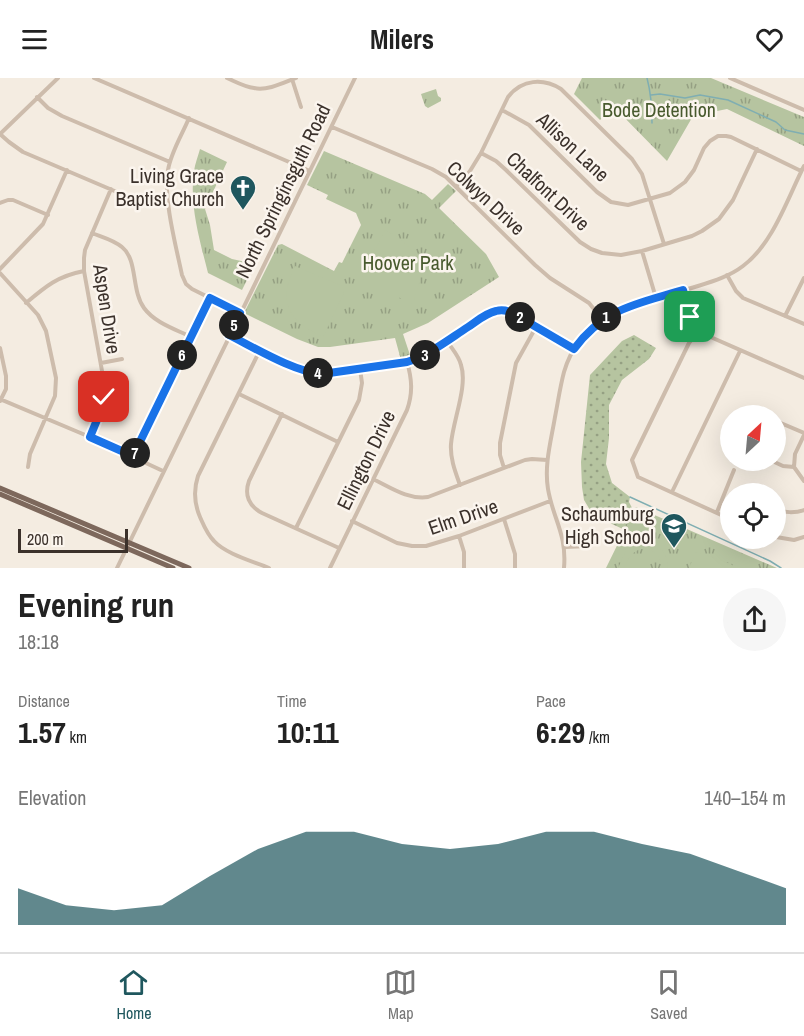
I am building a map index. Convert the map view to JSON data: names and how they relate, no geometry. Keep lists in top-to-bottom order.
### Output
{
  "streets": {
    "street": [
      "Allison Lane",
      "North Springinsguth Road",
      "Chalfont Drive",
      "Colwyn Drive",
      "Aspen Drive",
      "Ellington Drive",
      "Elm Drive"
    ]
  },
  "crossings": [
    ["Allison Lane", "Chalfont Drive"],
    ["North Springinsguth Road", "Colwyn Drive"],
    ["Ellington Drive", "Elm Drive"]
  ],
  "parks": ["Bode Detention", "Hoover Park"],
  "places": {
    "church": ["Living Grace Baptist Church"],
    "school or university": ["Schaumburg High School"]
  },
  "scale_bar": "200 m",
  "north": "top right",
  "page": {
    "header": "Milers",
    "pins": [
      "1",
      "2",
      "5",
      "3",
      "6",
      "4",
      "7"
    ],
    "scale": "200 m",
    "heading": ["Evening run", "18:18"],
    "stats": [
      ["Distance", "1.57 km"],
      ["Time", "10:11"],
      ["Pace", "6:29 /km"]
    ],
    "chart": ["Elevation", "140–154 m"],
    "tabs": ["Home", "Map", "Saved"]
  }
}
